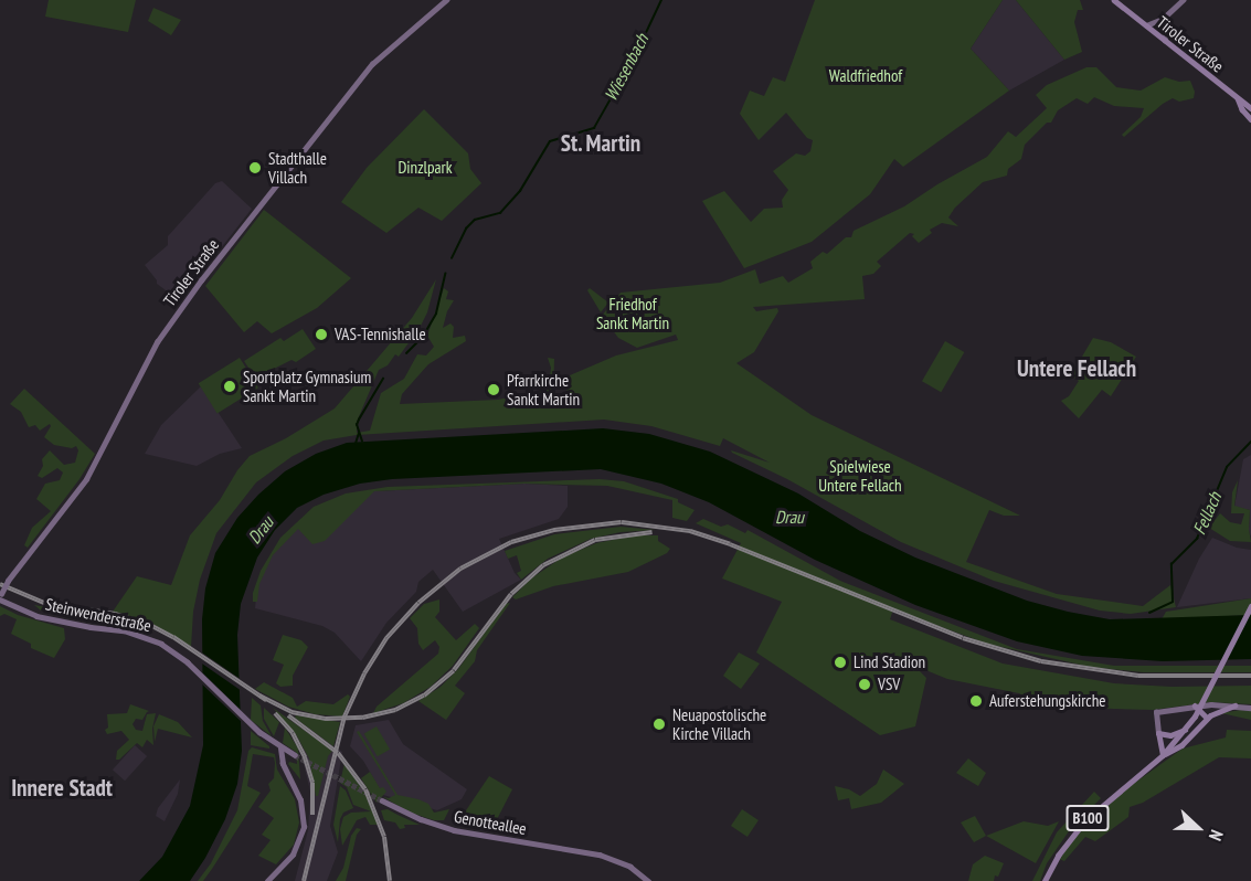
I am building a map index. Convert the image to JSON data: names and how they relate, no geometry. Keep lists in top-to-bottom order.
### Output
{
  "streets": {
    "main road": [
      "Tiroler Straße",
      "Steinwenderstraße",
      "B100",
      "Genotteallee"
    ]
  },
  "crossings": [
    ["Tiroler Straße", "Steinwenderstraße"]
  ],
  "districts": ["St. Martin", "Untere Fellach", "Innere Stadt"],
  "water": ["Wiesenbach", "Fellach", "Drau"],
  "parks": [
    "Waldfriedhof",
    "Dinzlpark",
    "Friedhof Sankt Martin",
    "Spielwiese Untere Fellach"
  ],
  "places": [
    "Stadthalle Villach",
    "VAS-Tennishalle",
    "Sportplatz Gymnasium Sankt Martin",
    "Pfarrkirche Sankt Martin",
    "Lind Stadion",
    "VSV",
    "Auferstehungskirche",
    "Neuapostolische Kirche Villach"
  ],
  "north": "right"
}
